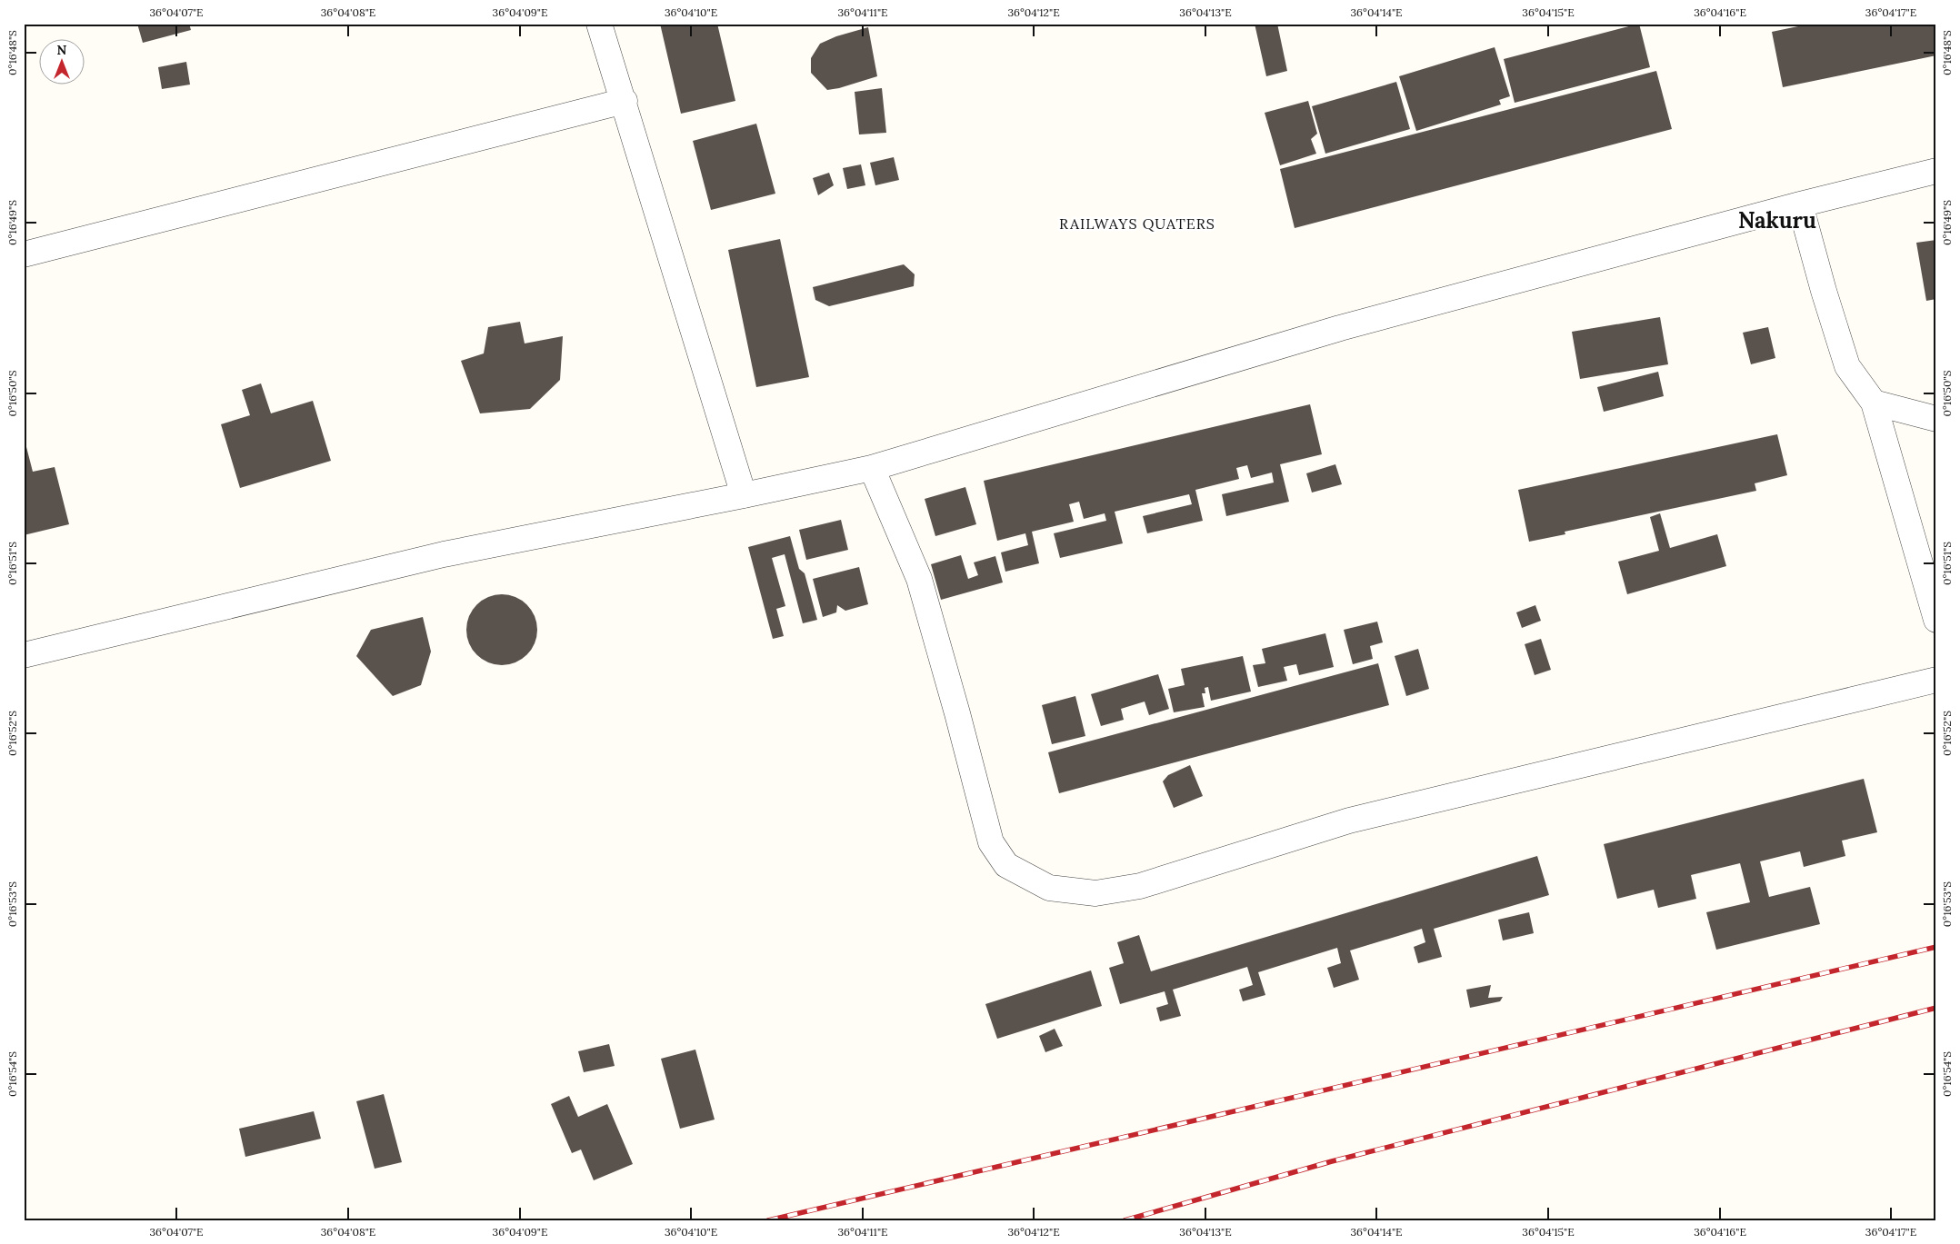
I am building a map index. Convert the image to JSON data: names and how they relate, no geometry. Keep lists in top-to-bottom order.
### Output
{
  "districts": ["Nakuru", "RAILWAYS QUATERS"],
  "north": "top",
  "coordinates": [
    "36°04'07\"E",
    "36°04'08\"E",
    "36°04'09\"E",
    "36°04'10\"E",
    "36°04'11\"E",
    "36°04'12\"E",
    "36°04'13\"E",
    "36°04'14\"E",
    "36°04'15\"E",
    "36°04'16\"E",
    "36°04'17\"E",
    "0°16'48\"S",
    "0°16'49\"S",
    "0°16'50\"S",
    "0°16'51\"S",
    "0°16'52\"S",
    "0°16'53\"S",
    "0°16'54\"S"
  ]
}
